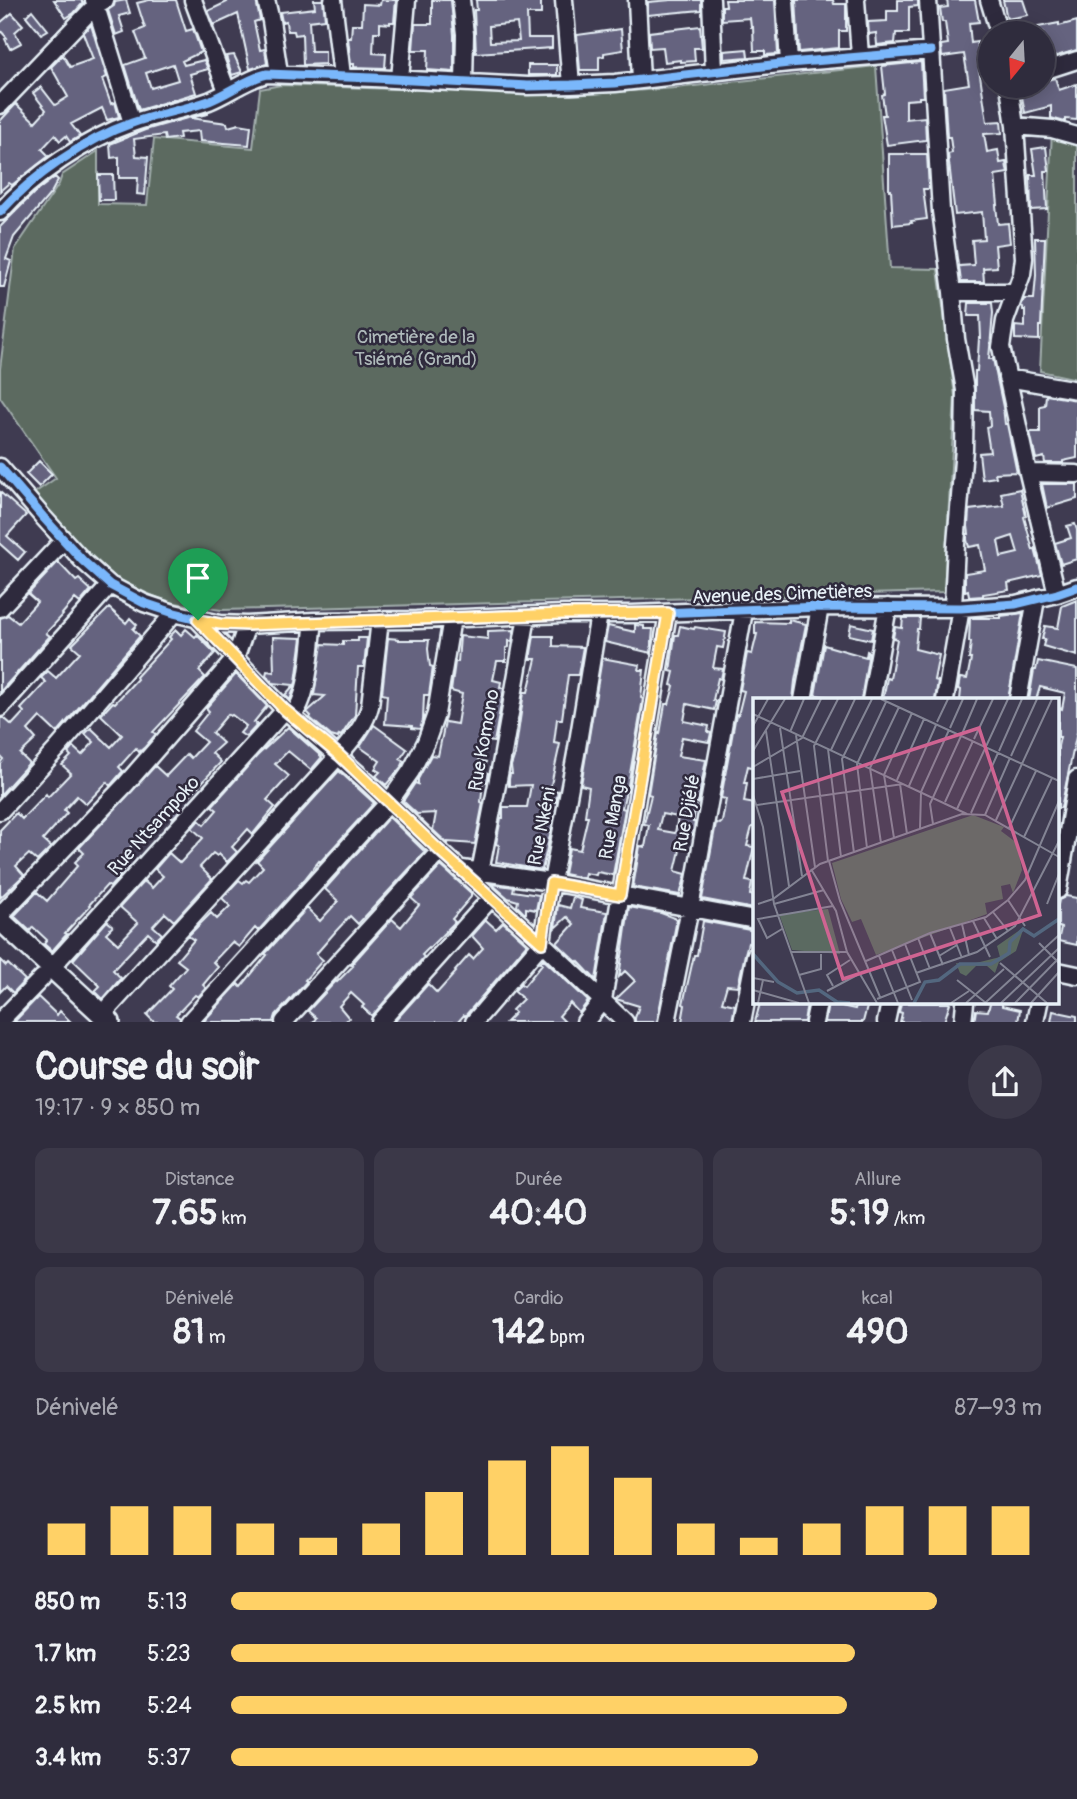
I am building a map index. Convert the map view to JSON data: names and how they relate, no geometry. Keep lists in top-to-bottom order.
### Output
{
  "streets": {
    "street": [
      "Avenue des Cimetières",
      "Rue Komono",
      "Rue Djiélé",
      "Rue Manga",
      "Rue Ntsampoko",
      "Rue Nkéni"
    ]
  },
  "crossings": [
    ["Avenue des Cimetières", "Rue Komono"],
    ["Avenue des Cimetières", "Rue Djiélé"],
    ["Avenue des Cimetières", "Rue Manga"],
    ["Avenue des Cimetières", "Rue Ntsampoko"],
    ["Avenue des Cimetières", "Rue Nkéni"]
  ],
  "parks": ["Cimetière de la Tsiémé (Grand)"],
  "north": "bottom",
  "page": {
    "heading": ["Course du soir", "19:17 · 9 × 850 m"],
    "stats": [
      ["Distance", "7.65 km"],
      ["Durée", "40:40"],
      ["Allure", "5:19 /km"],
      ["Dénivelé", "81 m"],
      ["Cardio", "142 bpm"],
      ["kcal", "490"]
    ],
    "chart": ["Dénivelé", "87–93 m"],
    "list": [
      {
        "name": "850 m",
        "note": "5:13"
      },
      {
        "name": "1.7 km",
        "note": "5:23"
      },
      {
        "name": "2.5 km",
        "note": "5:24"
      },
      {
        "name": "3.4 km",
        "note": "5:37"
      }
    ]
  }
}
